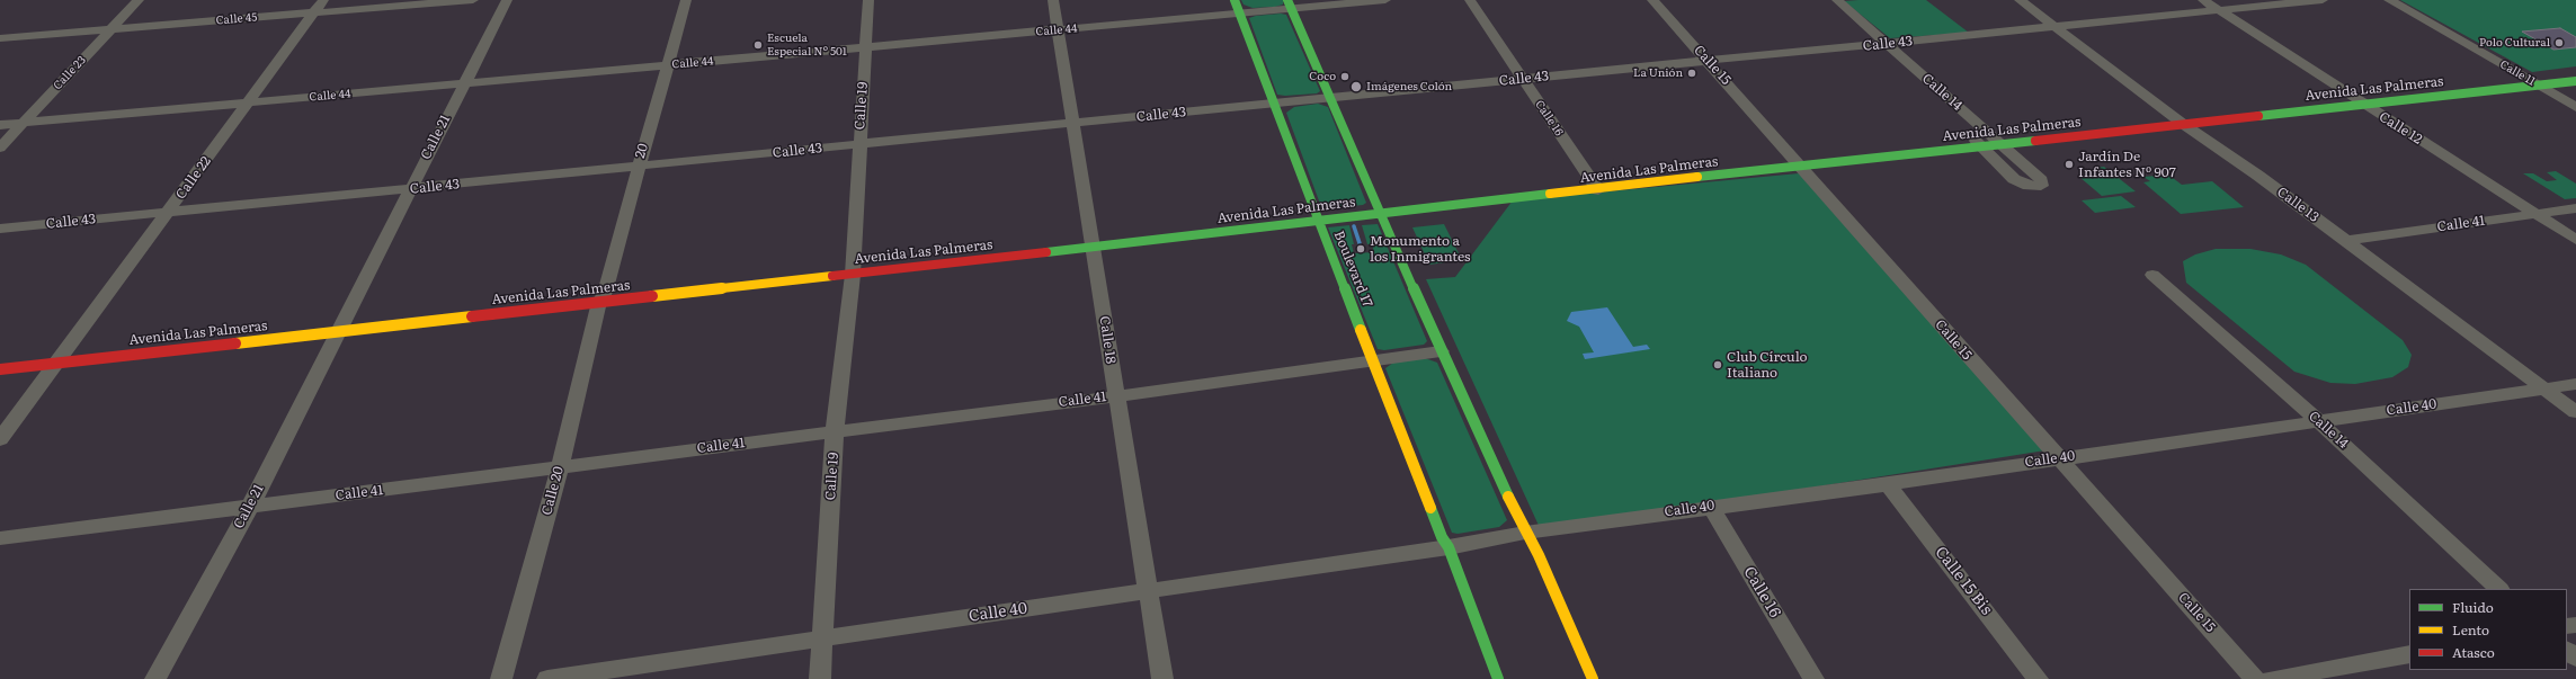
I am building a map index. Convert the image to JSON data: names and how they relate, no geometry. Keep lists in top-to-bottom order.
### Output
{
  "streets": {
    "main road": ["Avenida Las Palmeras", "Boulevard 17"],
    "street": [
      "Calle 45",
      "Calle 44",
      "Calle 43",
      "Calle 15",
      "Calle 23",
      "Calle 11",
      "Calle 14",
      "Calle 19",
      "Calle 16",
      "Calle 12",
      "Calle 21",
      "20",
      "Calle 22",
      "Calle 13",
      "Calle 41",
      "Calle 18",
      "Calle 40",
      "Calle 20",
      "Calle 15 Bis"
    ]
  },
  "crossings": [
    ["Calle 45", "Calle 23"],
    ["Calle 45", "Calle 22"],
    ["Calle 44", "Calle 23"],
    ["Calle 44", "Calle 19"],
    ["Calle 44", "Calle 21"],
    ["Calle 44", "20"],
    ["Calle 44", "Calle 22"],
    ["Calle 44", "Boulevard 17"],
    ["Calle 44", "Calle 18"],
    ["Calle 43", "Calle 15"],
    ["Calle 43", "Calle 14"],
    ["Calle 43", "Calle 19"],
    ["Calle 43", "Calle 16"],
    ["Calle 43", "Calle 12"],
    ["Calle 43", "Calle 21"],
    ["Calle 43", "20"],
    ["Calle 43", "Calle 22"],
    ["Calle 43", "Calle 13"],
    ["Calle 43", "Boulevard 17"],
    ["Calle 43", "Calle 18"],
    ["Calle 15", "Avenida Las Palmeras"],
    ["Calle 15", "Calle 40"],
    ["Calle 11", "Avenida Las Palmeras"],
    ["Avenida Las Palmeras", "Calle 14"],
    ["Avenida Las Palmeras", "Calle 19"],
    ["Avenida Las Palmeras", "Calle 16"],
    ["Avenida Las Palmeras", "Calle 12"],
    ["Avenida Las Palmeras", "Calle 21"],
    ["Avenida Las Palmeras", "20"],
    ["Avenida Las Palmeras", "Calle 22"],
    ["Avenida Las Palmeras", "Calle 13"],
    ["Avenida Las Palmeras", "Boulevard 17"],
    ["Avenida Las Palmeras", "Calle 18"],
    ["Avenida Las Palmeras", "Calle 20"],
    ["Calle 14", "Calle 40"],
    ["Calle 19", "Calle 41"],
    ["Calle 19", "Calle 40"],
    ["Calle 16", "Calle 40"],
    ["Calle 12", "Calle 41"],
    ["Calle 21", "Calle 41"],
    ["20", "Calle 20"],
    ["Calle 13", "Calle 41"],
    ["Calle 13", "Calle 40"],
    ["Calle 41", "Boulevard 17"],
    ["Calle 41", "Calle 18"],
    ["Calle 41", "Calle 20"],
    ["Boulevard 17", "Calle 40"],
    ["Calle 18", "Calle 40"],
    ["Calle 40", "Calle 15 Bis"]
  ],
  "places": [
    "Polo Cultural",
    "Escuela Especial Nº 501",
    "La Unión",
    "Coco",
    "Imágenes Colón",
    "Jardín De Infantes Nº 907",
    "Monumento a los Inmigrantes",
    "Club Círculo Italiano"
  ],
  "legend": ["Fluido", "Lento", "Atasco"]
}
